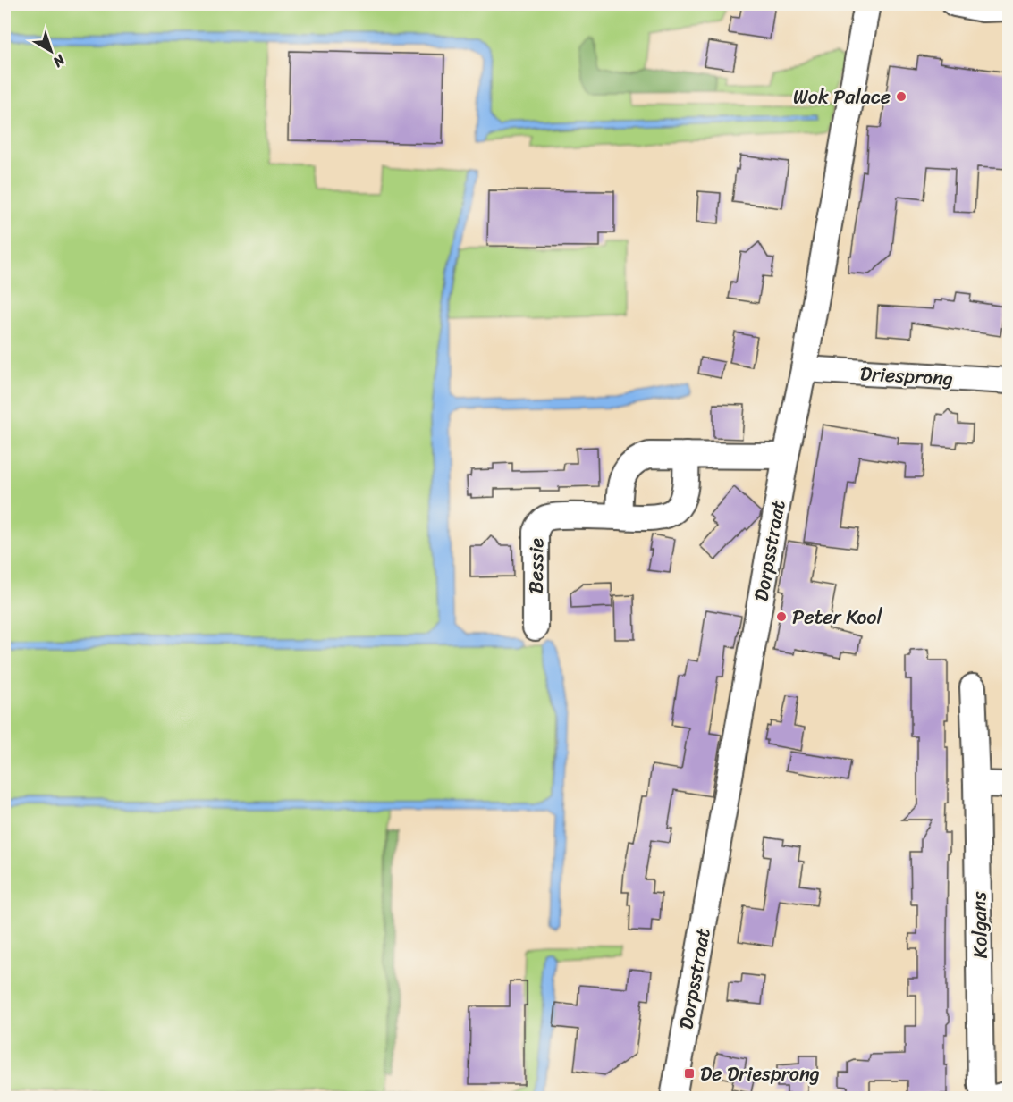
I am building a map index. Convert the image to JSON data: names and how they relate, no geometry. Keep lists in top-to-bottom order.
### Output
{
  "streets": {
    "street": [
      "Driesprong",
      "Dorpsstraat",
      "Bessie",
      "Kolgans"
    ]
  },
  "crossings": [
    ["Driesprong", "Dorpsstraat"]
  ],
  "places": {
    "other": ["Wok Palace", "Peter Kool"],
    "transit": ["De Driesprong"]
  },
  "north": "bottom right"
}
